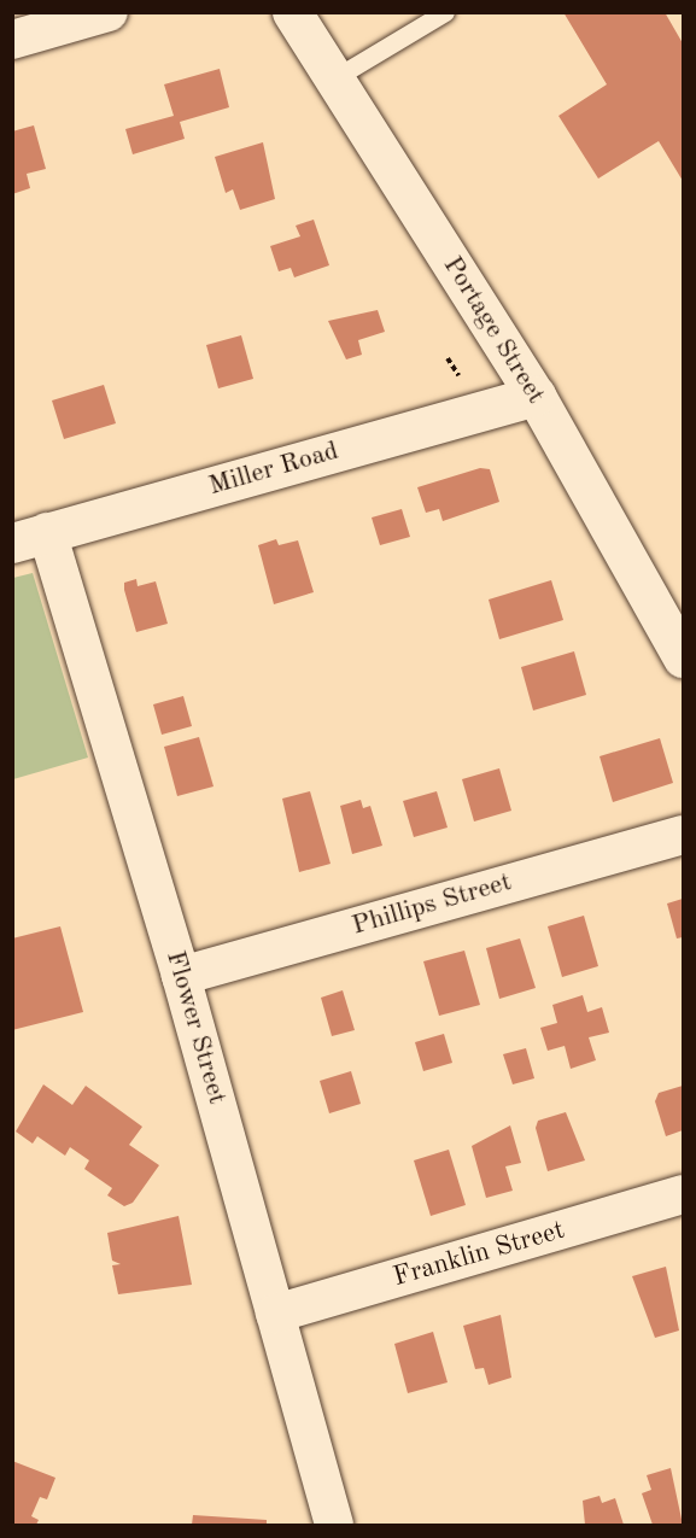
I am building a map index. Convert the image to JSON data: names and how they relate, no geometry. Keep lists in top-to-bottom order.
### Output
{
  "streets": {
    "main road": ["Portage Street", "Miller Road"],
    "street": ["Phillips Street", "Flower Street", "Franklin Street"]
  },
  "crossings": [
    ["Portage Street", "Miller Road"],
    ["Miller Road", "Flower Street"],
    ["Phillips Street", "Flower Street"],
    ["Flower Street", "Franklin Street"]
  ]
}
